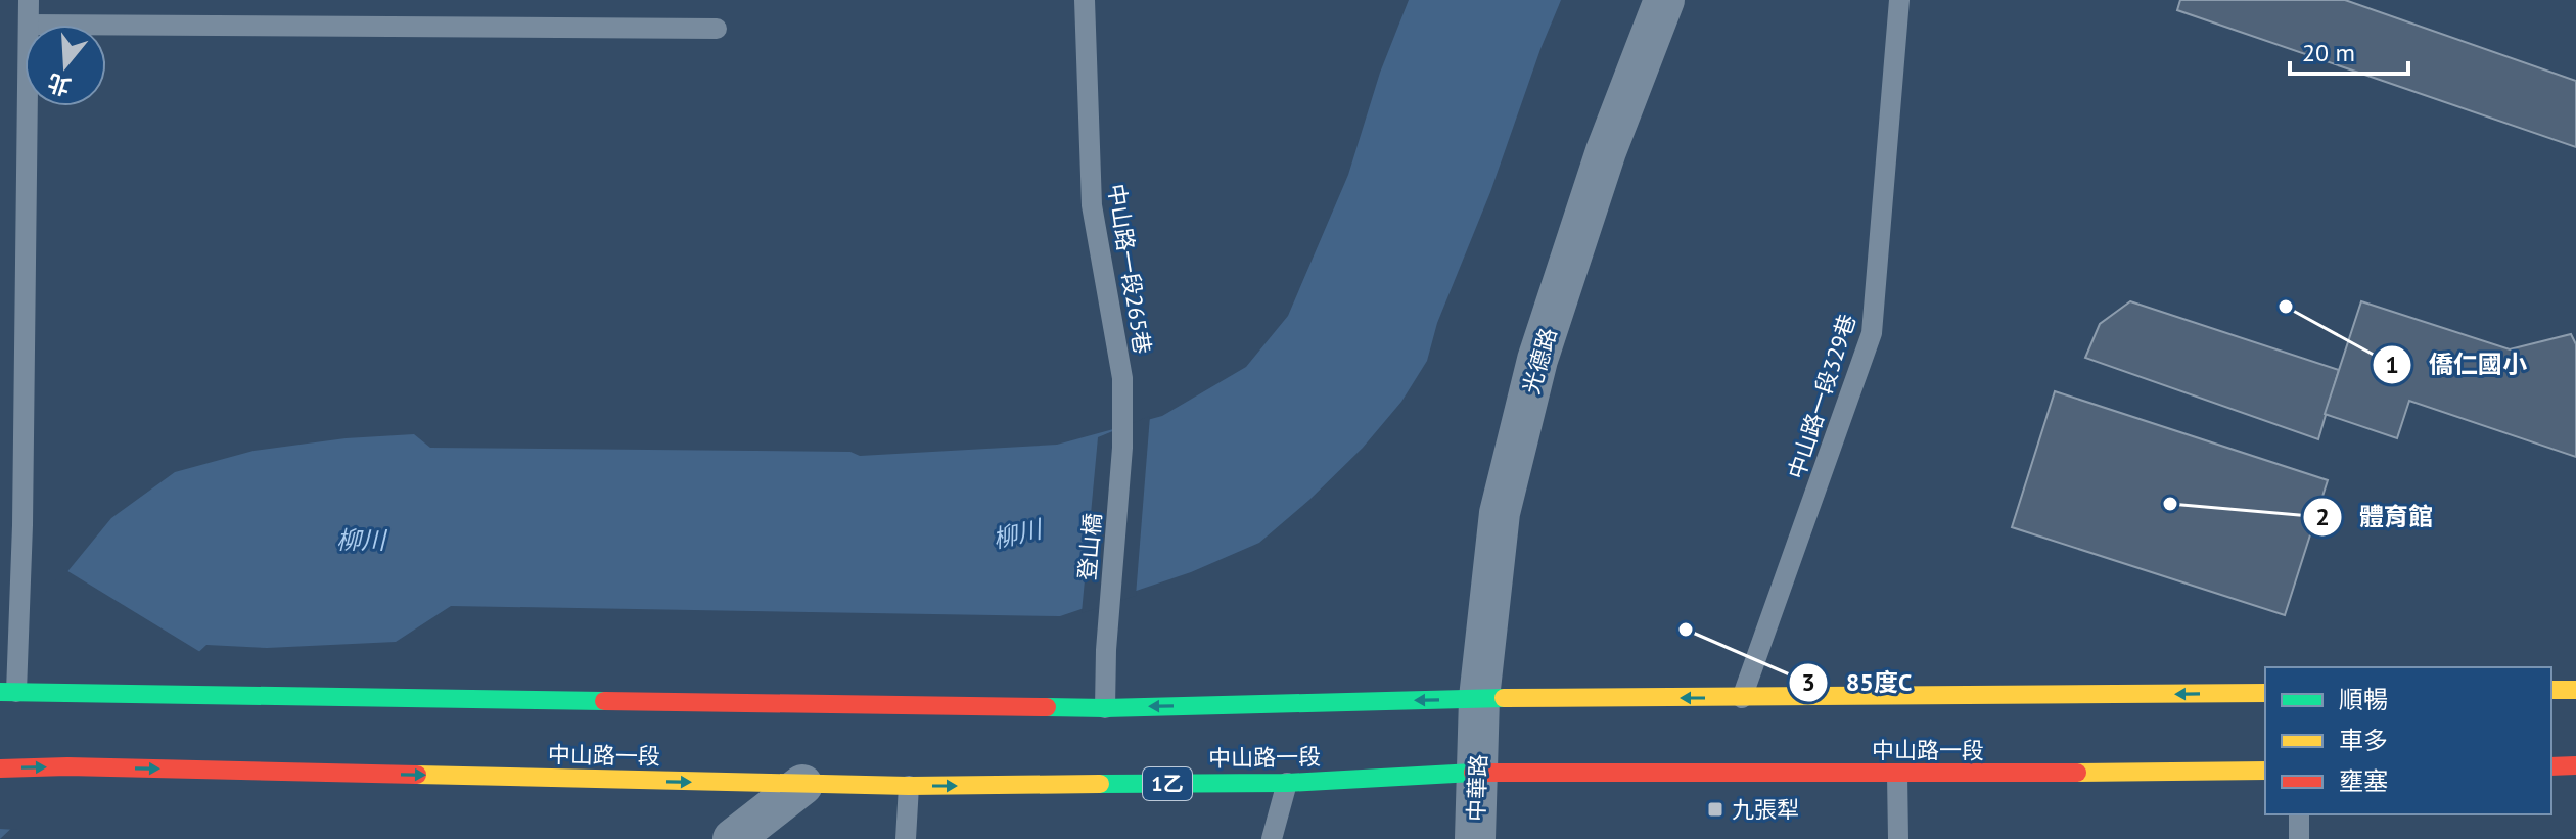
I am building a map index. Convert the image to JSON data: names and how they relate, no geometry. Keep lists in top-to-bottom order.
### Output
{
  "streets": {
    "main road": ["中山路一段", "1乙"],
    "street": ["光德路", "中華路"],
    "lane": ["中山路一段265巷", "中山路一段329巷", "登山橋"]
  },
  "crossings": [
    ["中山路一段265巷", "登山橋"],
    ["光德路", "中山路一段"],
    ["光德路", "中華路"],
    ["中山路一段329巷", "中山路一段"],
    ["登山橋", "中山路一段"],
    ["中山路一段", "中華路"]
  ],
  "water": ["柳川"],
  "places": {
    "other": ["僑仁國小", "體育館", "85度C"],
    "transit": ["九張犁"]
  },
  "legend": ["順暢", "車多", "壅塞"],
  "scale_bar": "20 m",
  "north": "bottom"
}
